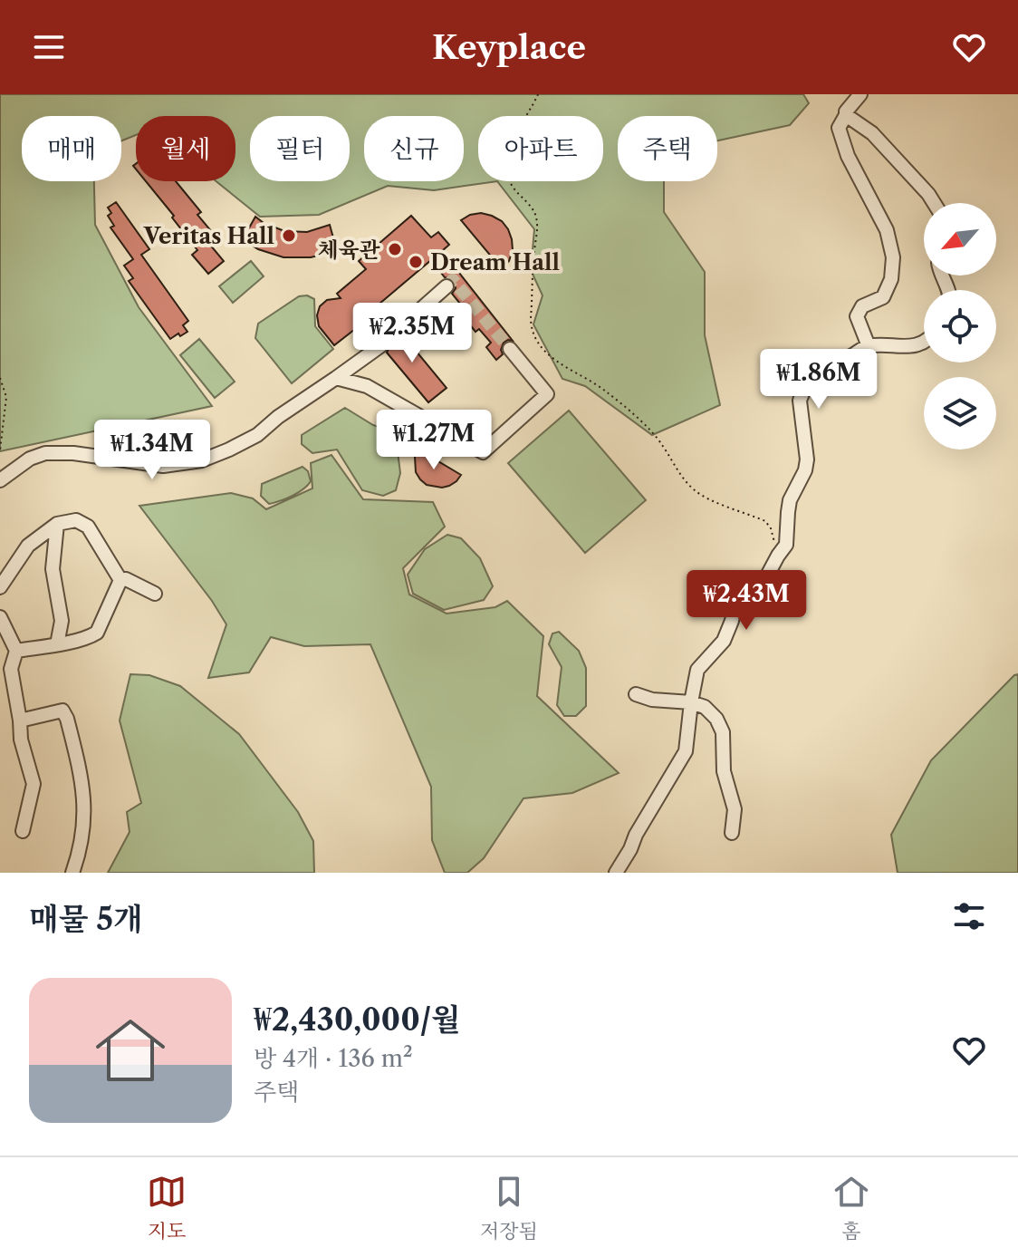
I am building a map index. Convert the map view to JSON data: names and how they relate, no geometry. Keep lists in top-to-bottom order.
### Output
{
  "places": ["Veritas Hall", "체육관", "Dream Hall"],
  "north": "bottom left",
  "page": {
    "header": "Keyplace",
    "chip": [
      "매매",
      "월세",
      "필터",
      "신규",
      "아파트",
      "주택"
    ],
    "price": [
      "₩2.35M",
      "₩1.86M",
      "₩1.27M",
      "₩1.34M",
      "₩2.43M"
    ],
    "heading": "매물 5개",
    "list": [
      {
        "name": "₩2,430,000/월",
        "note": "방 4개 · 136 m² · 주택"
      }
    ],
    "tabs": ["지도", "저장됨", "홈"]
  }
}
